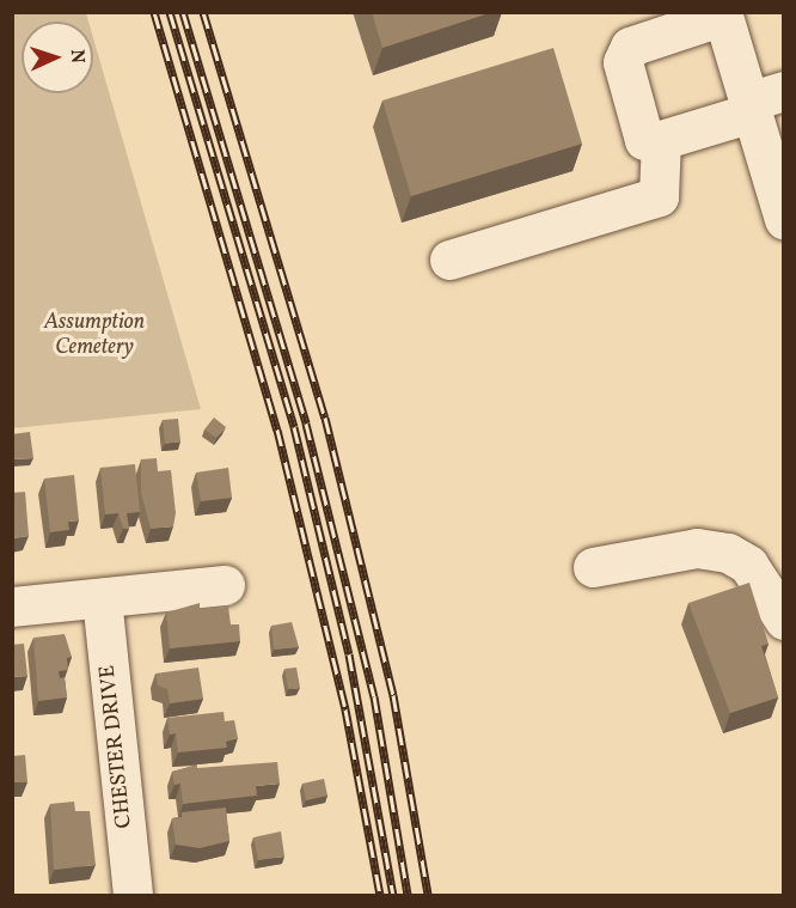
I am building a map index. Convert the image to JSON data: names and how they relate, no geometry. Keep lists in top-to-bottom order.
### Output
{
  "streets": {
    "street": ["CHESTER DRIVE"]
  },
  "parks": ["Assumption Cemetery"],
  "north": "right"
}
